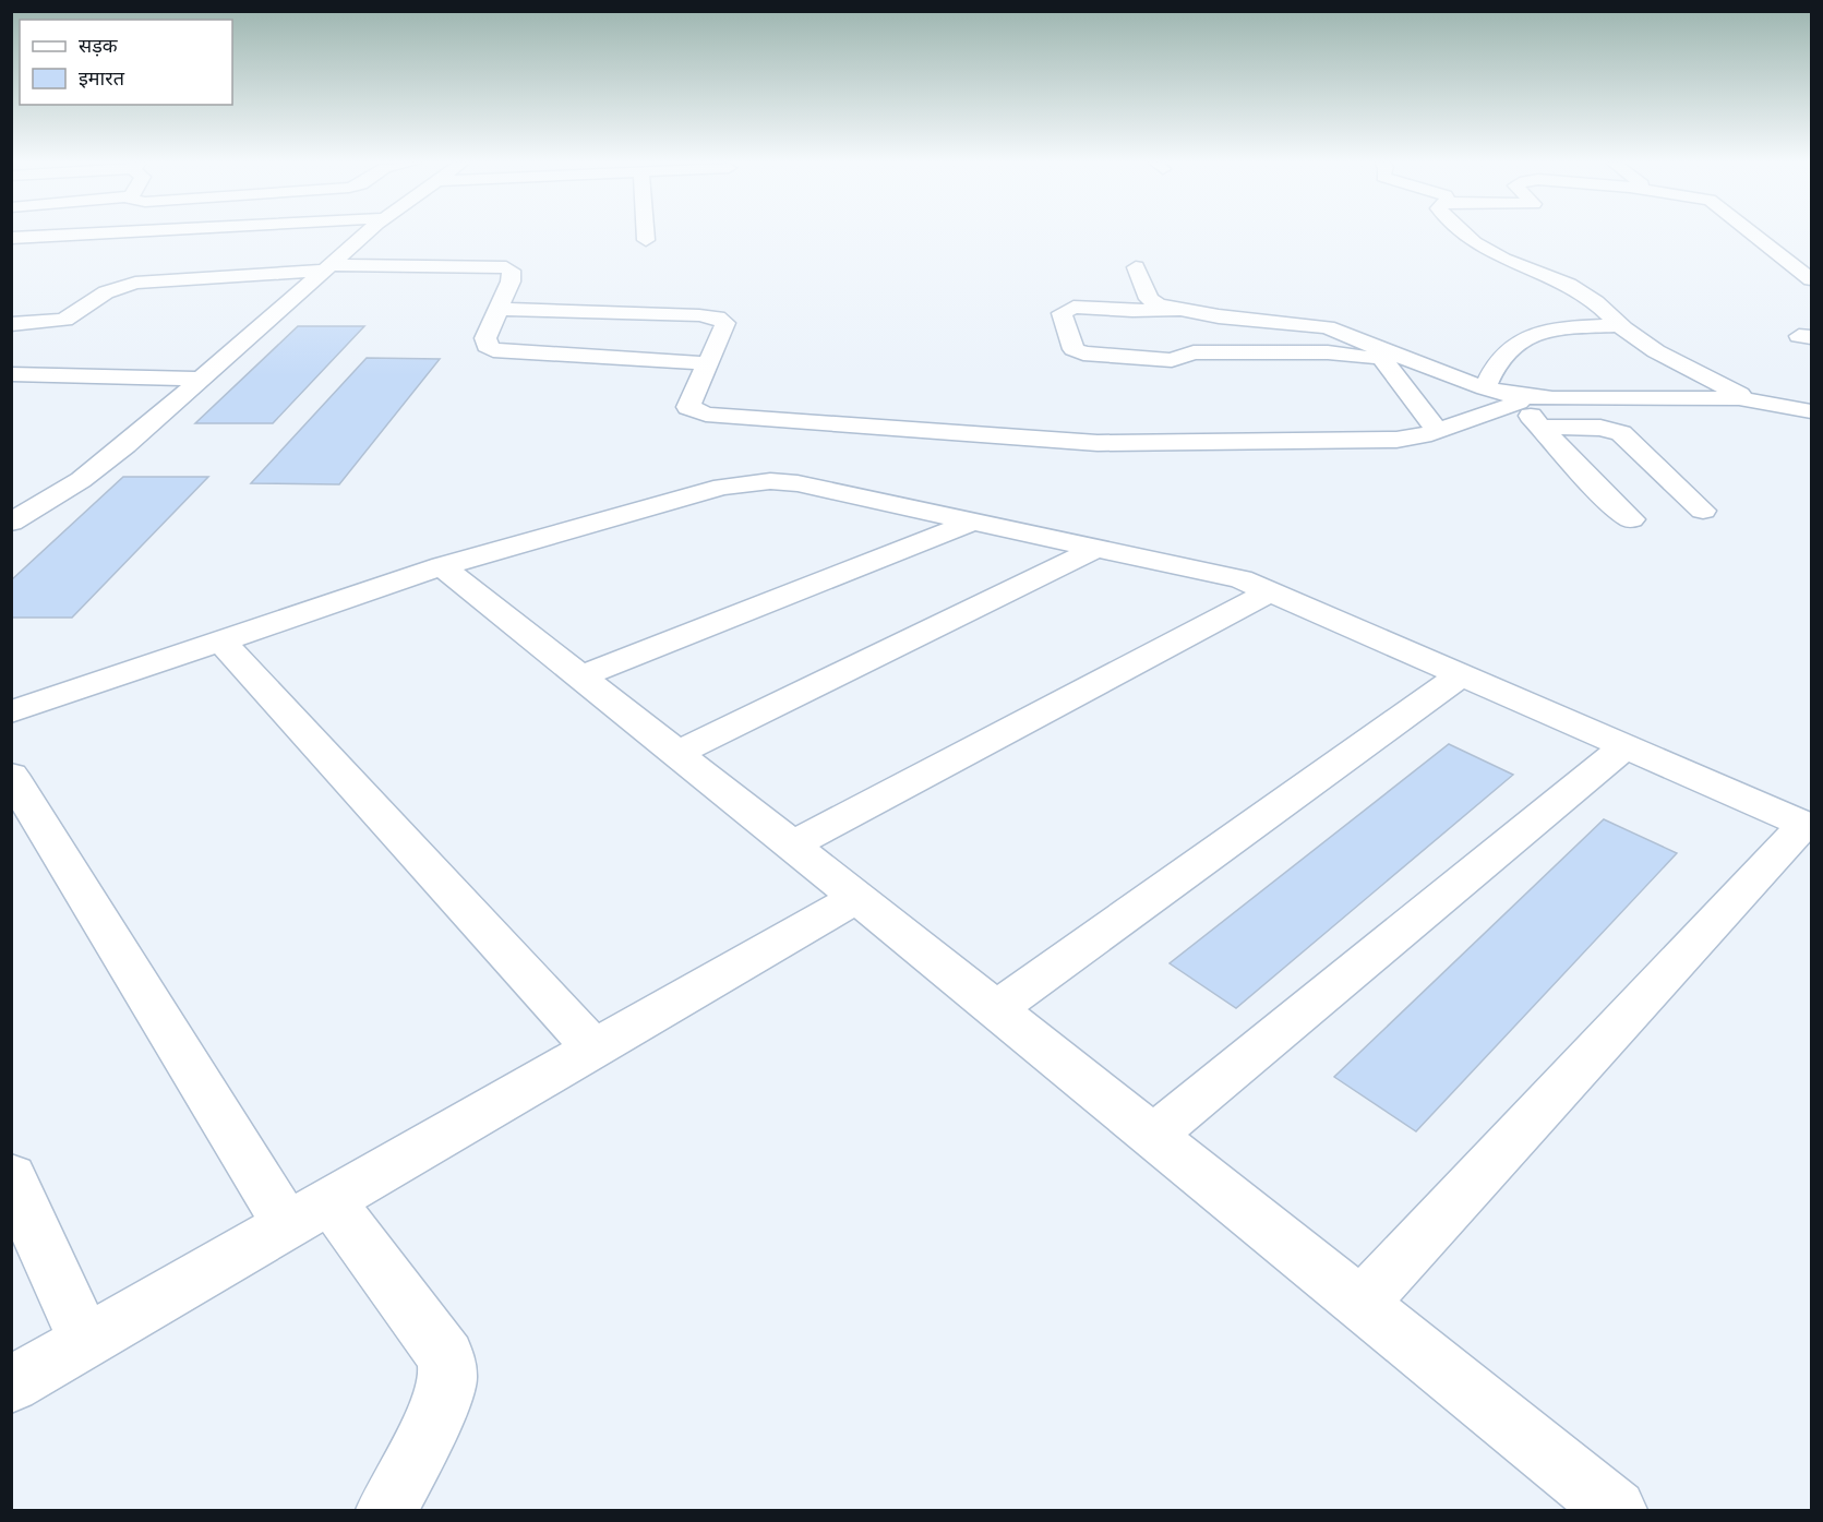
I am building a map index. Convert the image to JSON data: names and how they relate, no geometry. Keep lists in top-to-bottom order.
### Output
{
  "legend": ["सड़क", "इमारत"]
}
